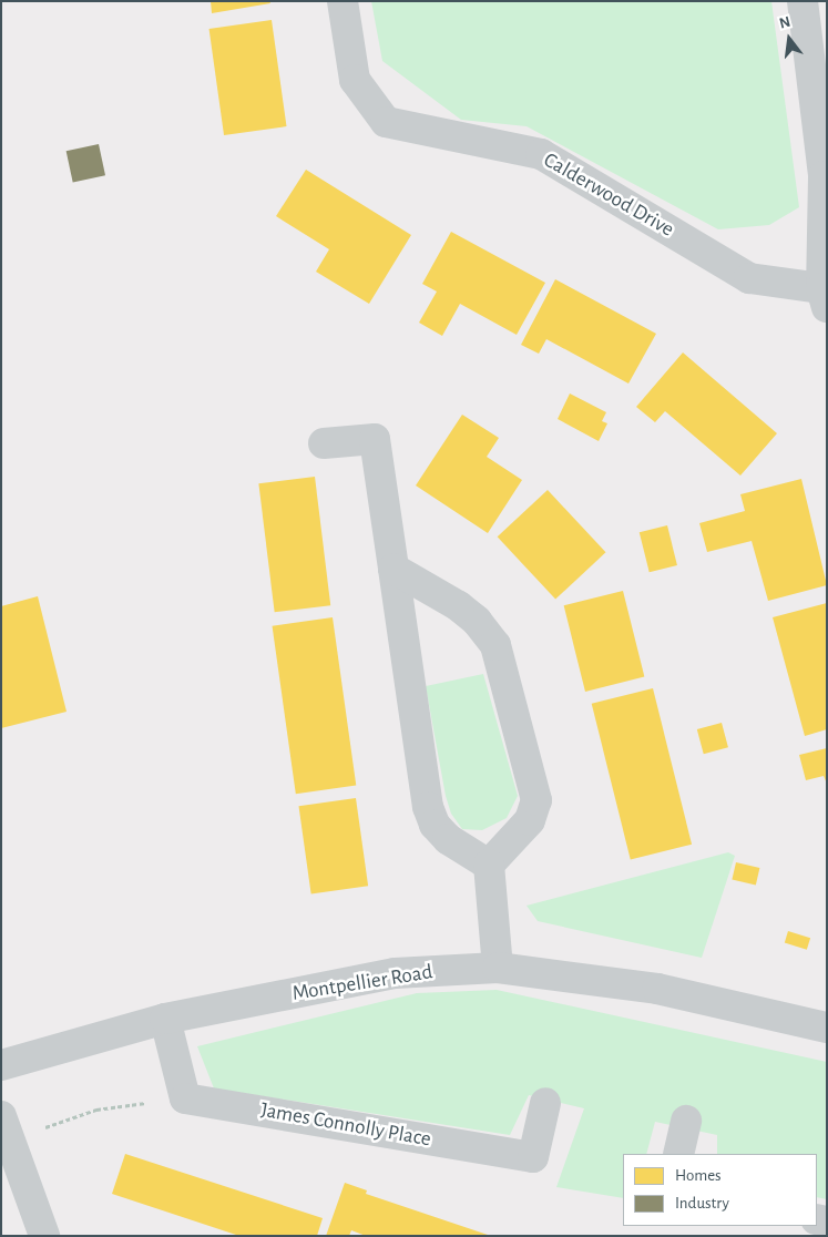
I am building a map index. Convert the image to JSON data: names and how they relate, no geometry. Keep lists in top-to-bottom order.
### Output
{
  "streets": {
    "street": ["Calderwood Drive", "Montpellier Road", "James Connolly Place"]
  },
  "legend": ["Homes", "Industry"],
  "north": "top"
}
